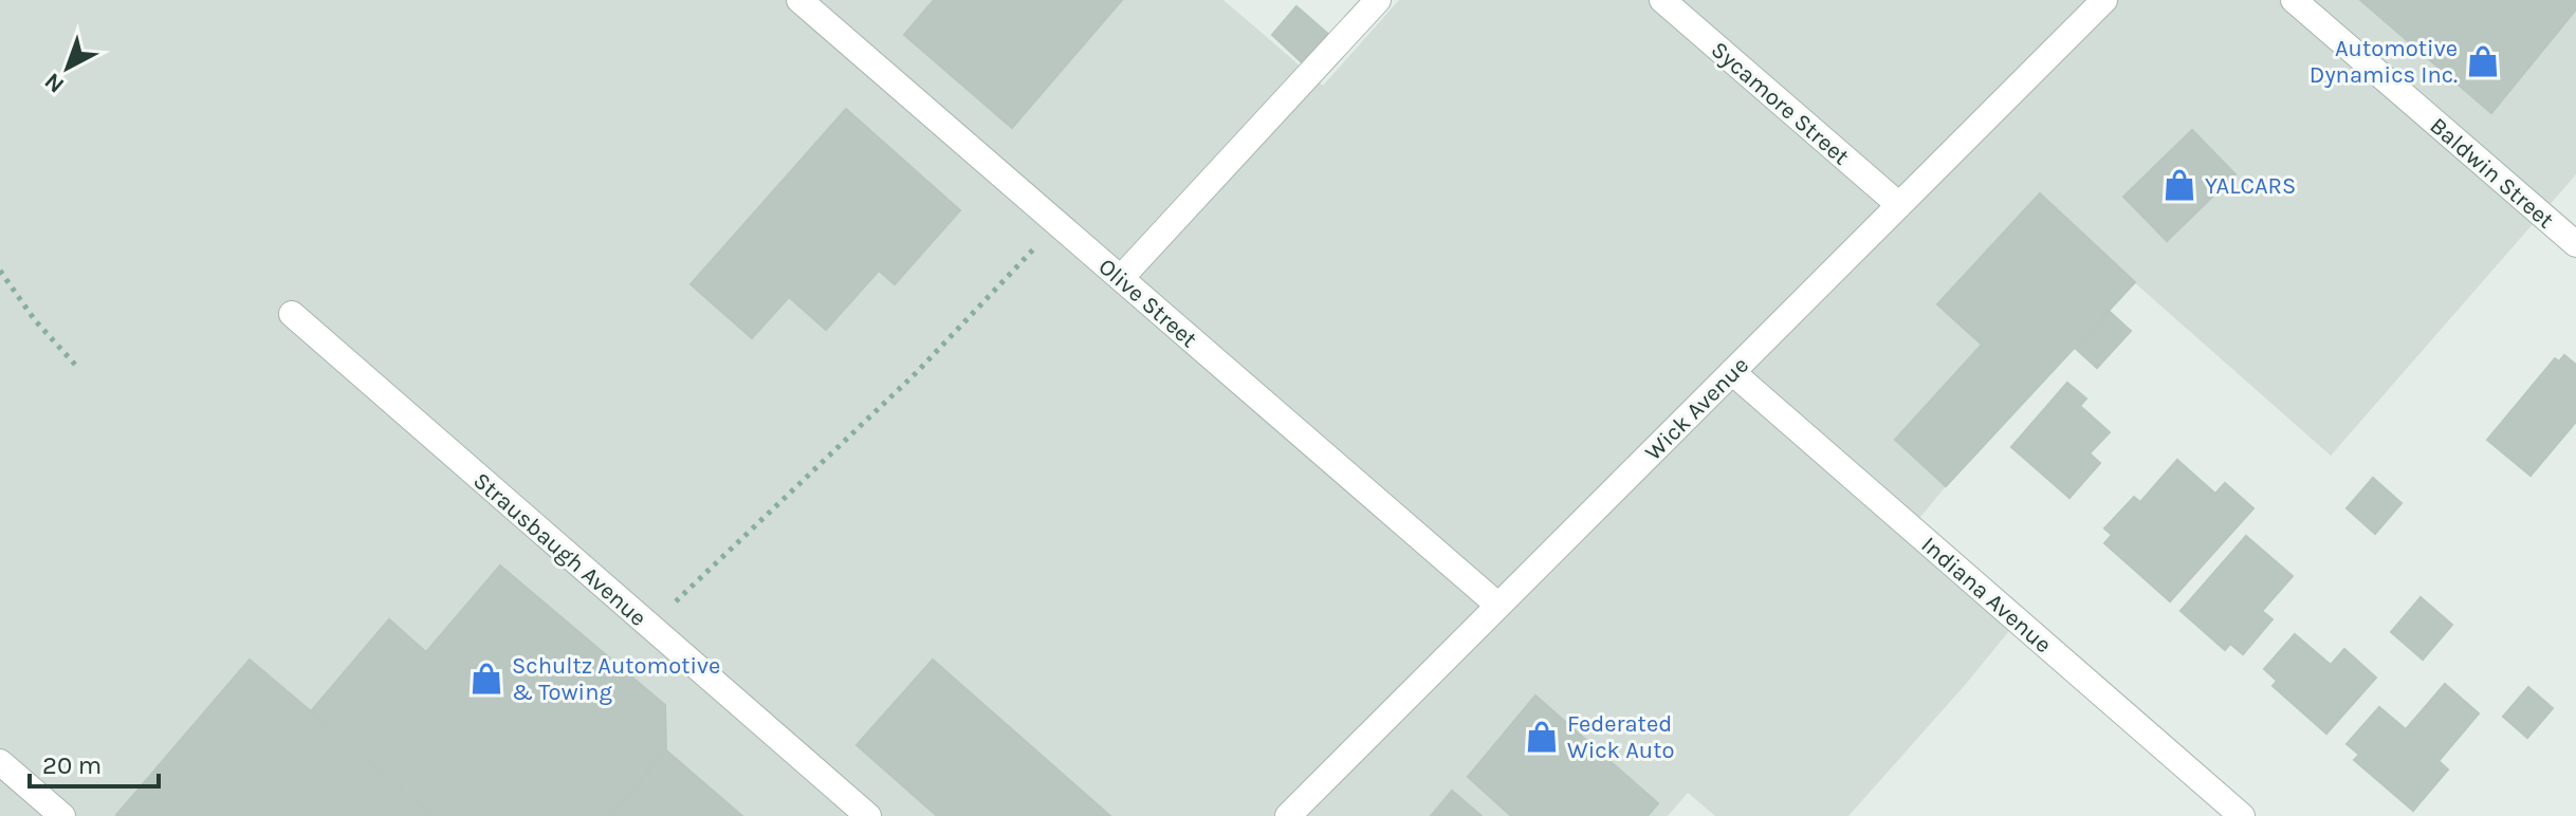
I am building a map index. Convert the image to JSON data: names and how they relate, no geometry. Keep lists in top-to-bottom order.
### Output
{
  "streets": {
    "street": [
      "Sycamore Street",
      "Baldwin Street",
      "Olive Street",
      "Wick Avenue",
      "Strausbaugh Avenue",
      "Indiana Avenue"
    ]
  },
  "crossings": [
    ["Sycamore Street", "Wick Avenue"],
    ["Olive Street", "Wick Avenue"],
    ["Wick Avenue", "Indiana Avenue"]
  ],
  "places": {
    "shop": [
      "Automotive Dynamics Inc.",
      "YALCARS",
      "Schultz Automotive & Towing",
      "Federated Wick Auto"
    ]
  },
  "scale_bar": "20 m",
  "north": "bottom left"
}
